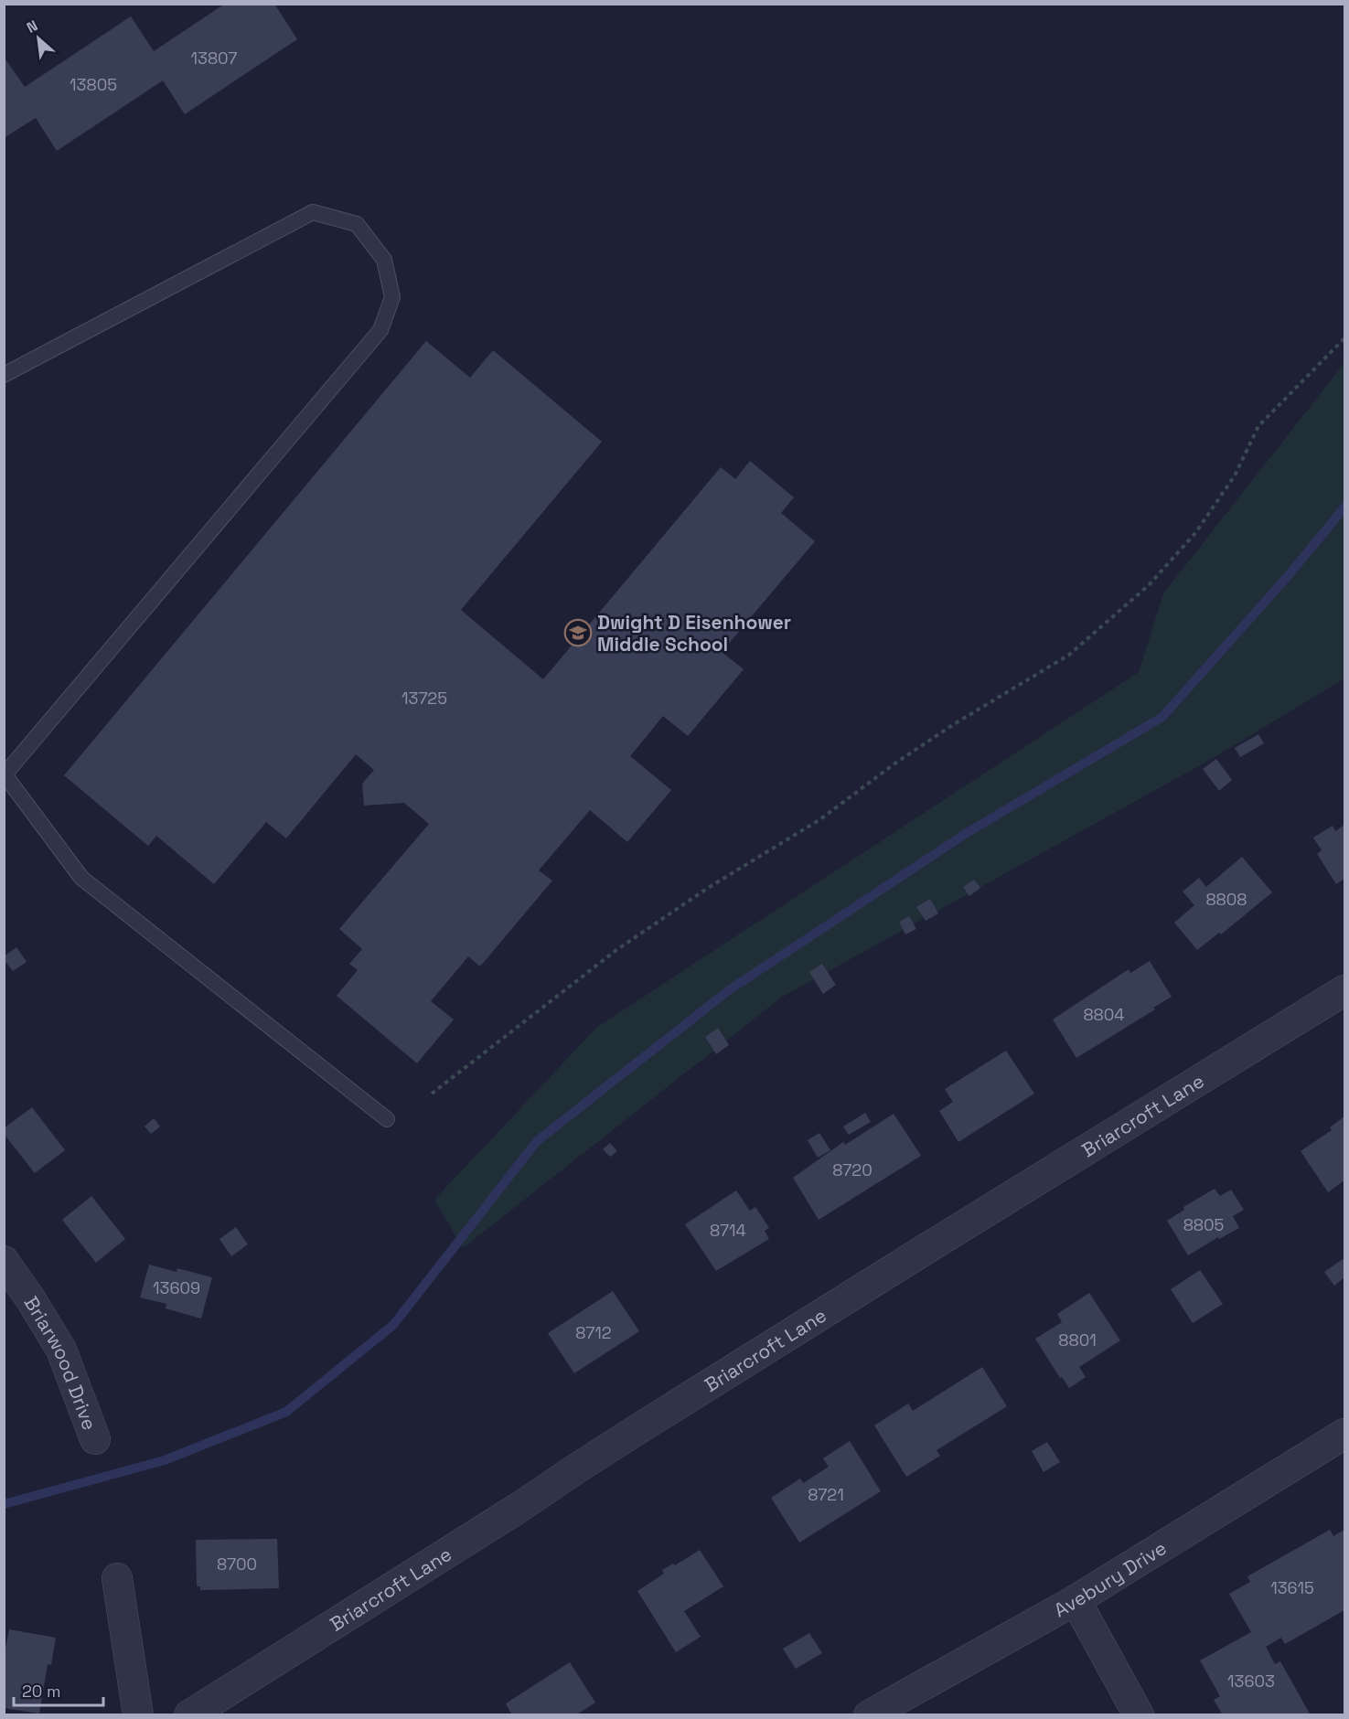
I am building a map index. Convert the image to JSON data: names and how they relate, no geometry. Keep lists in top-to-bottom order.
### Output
{
  "streets": {
    "street": ["Briarcroft Lane", "Briarwood Drive", "Avebury Drive"]
  },
  "places": {
    "school or university": ["Dwight D Eisenhower Middle School"]
  },
  "house_numbers": [
    "13807",
    "13805",
    "13725",
    "8808",
    "8804",
    "8720",
    "8805",
    "8714",
    "13609",
    "8712",
    "8801",
    "8721",
    "8700",
    "13615",
    "13603"
  ],
  "scale_bar": "20 m",
  "north": "top left"
}
